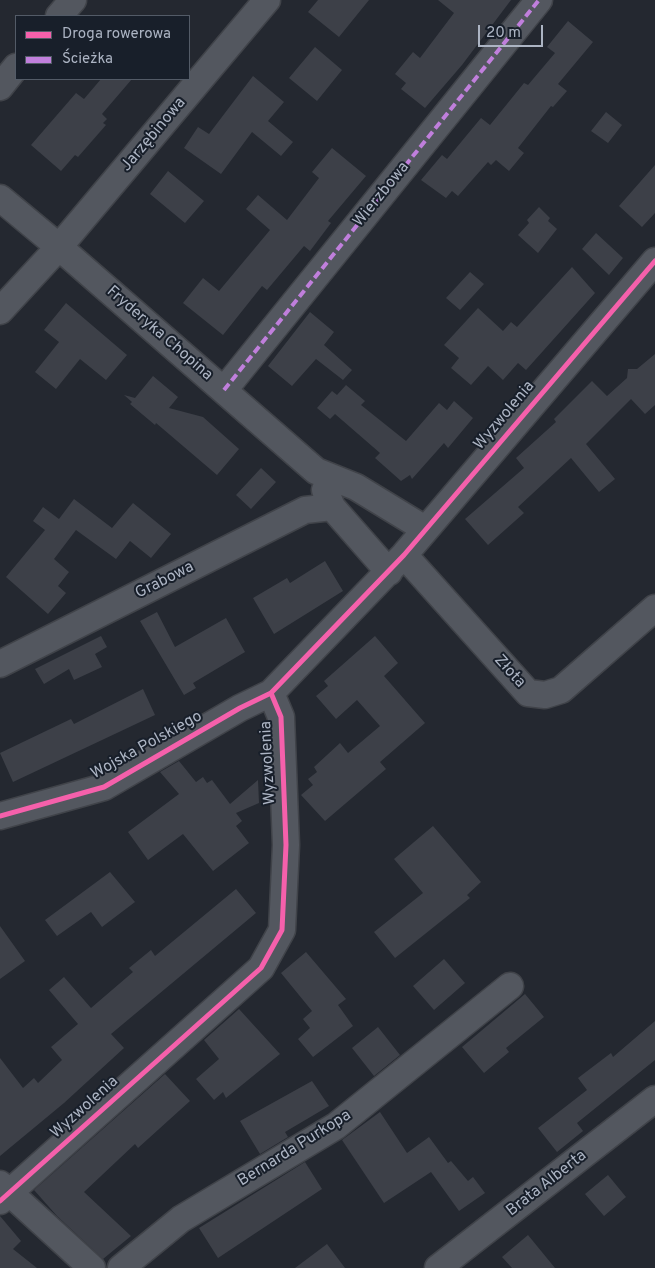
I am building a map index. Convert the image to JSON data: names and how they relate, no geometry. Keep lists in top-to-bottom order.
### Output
{
  "streets": {
    "street": [
      "Jarzębinowa",
      "Wierzbowa",
      "Fryderyka Chopina",
      "Wyzwolenia",
      "Grabowa",
      "Złota",
      "Wojska Polskiego",
      "Bernarda Purkopa",
      "Brata Alberta"
    ]
  },
  "crossings": [
    ["Jarzębinowa", "Fryderyka Chopina"],
    ["Wierzbowa", "Fryderyka Chopina"],
    ["Fryderyka Chopina", "Wyzwolenia"],
    ["Fryderyka Chopina", "Grabowa"],
    ["Fryderyka Chopina", "Złota"],
    ["Wyzwolenia", "Złota"],
    ["Wyzwolenia", "Wojska Polskiego"]
  ],
  "legend": ["Droga rowerowa", "Ścieżka"],
  "scale_bar": "20 m"
}
